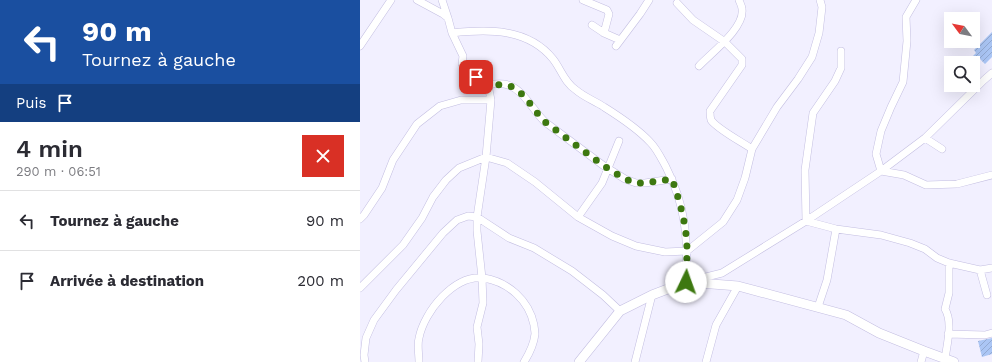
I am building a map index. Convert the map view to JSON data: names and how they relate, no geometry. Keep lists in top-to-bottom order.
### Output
{
  "north": "top left",
  "page": {
    "turn": ["90 m", "Tournez à gauche"],
    "then": "Puis",
    "heading": ["4 min", "290 m · 06:51"],
    "list": [
      {
        "name": "Tournez à gauche",
        "value": "90 m"
      },
      {
        "name": "Arrivée à destination",
        "value": "200 m"
      }
    ]
  }
}
